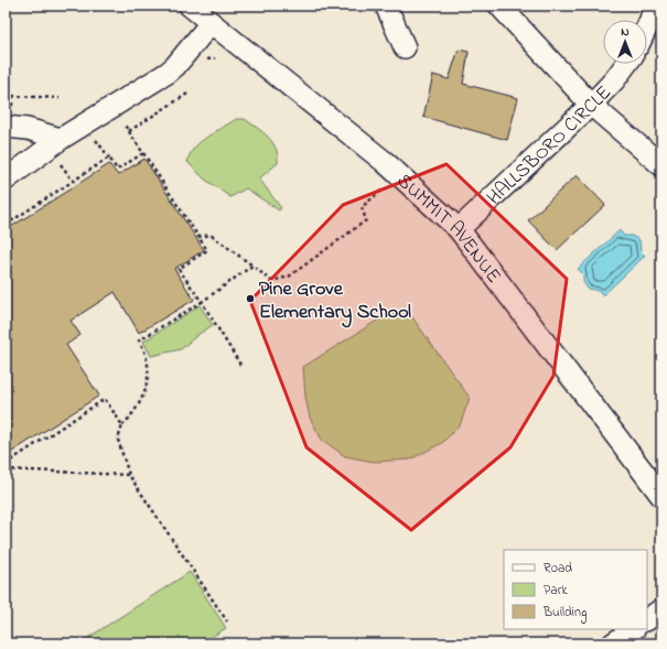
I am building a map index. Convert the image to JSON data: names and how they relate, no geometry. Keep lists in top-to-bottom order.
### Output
{
  "streets": {
    "street": ["HALLSBORO CIRCLE", "SUMMIT AVENUE"]
  },
  "crossings": [
    ["HALLSBORO CIRCLE", "SUMMIT AVENUE"]
  ],
  "places": ["Pine Grove Elementary School"],
  "legend": ["Road", "Park", "Building"],
  "north": "top"
}
